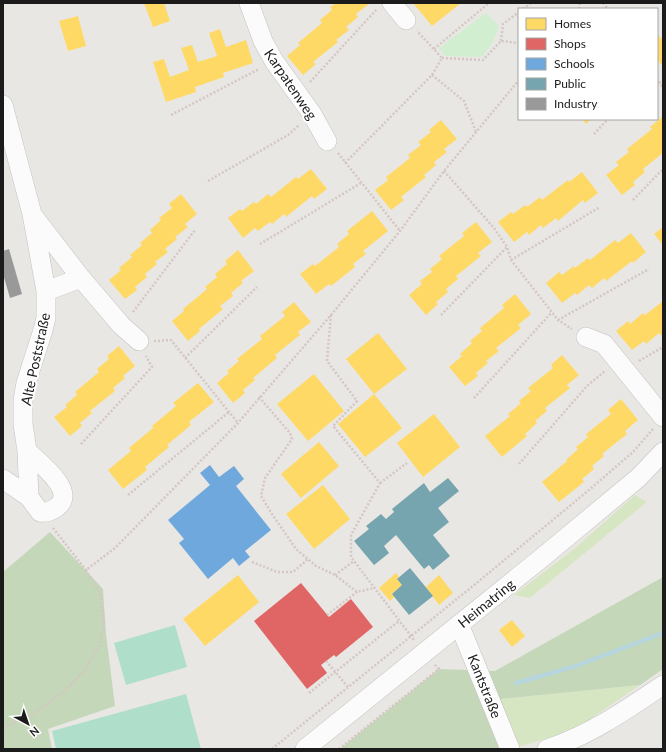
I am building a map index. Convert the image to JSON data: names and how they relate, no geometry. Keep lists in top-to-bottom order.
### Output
{
  "streets": {
    "street": [
      "Karpatenweg",
      "Alte Poststraße",
      "Heimatring",
      "Kantstraße"
    ]
  },
  "crossings": [
    ["Heimatring", "Kantstraße"]
  ],
  "legend": [
    "Homes",
    "Shops",
    "Schools",
    "Public",
    "Industry"
  ],
  "north": "bottom right"
}
